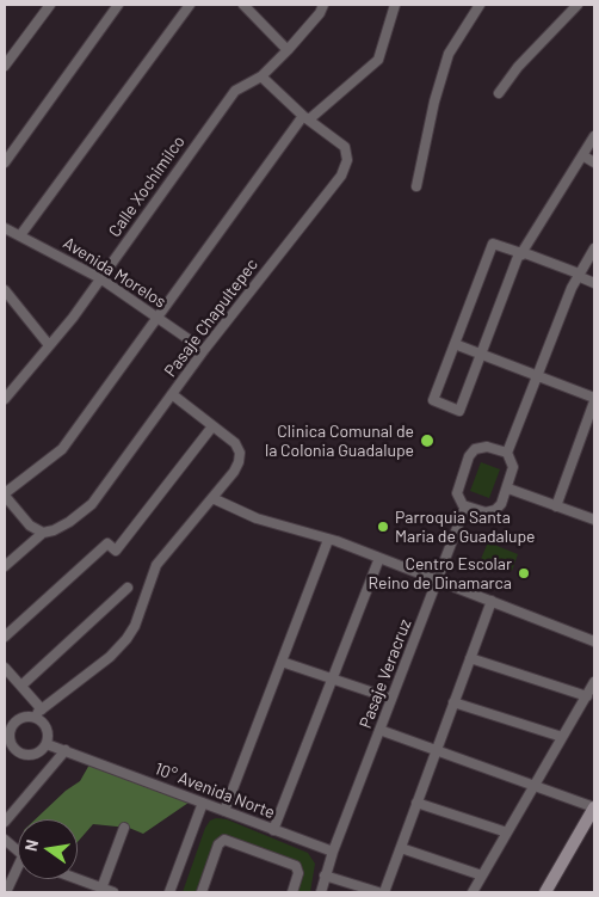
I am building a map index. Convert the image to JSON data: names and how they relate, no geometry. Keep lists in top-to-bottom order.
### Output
{
  "streets": {
    "street": [
      "Calle Xochimilco",
      "Avenida Morelos",
      "Pasaje Chapultepec",
      "Pasaje Veracruz",
      "10° Avenida Norte"
    ]
  },
  "crossings": [
    ["Calle Xochimilco", "Avenida Morelos"],
    ["Calle Xochimilco", "Pasaje Chapultepec"],
    ["Avenida Morelos", "Pasaje Chapultepec"],
    ["Pasaje Veracruz", "10° Avenida Norte"]
  ],
  "places": ["Clinica Comunal de la Colonia Guadalupe", "Parroquia Santa Maria de Guadalupe", "Centro Escolar Reino de Dinamarca"],
  "north": "left"
}
